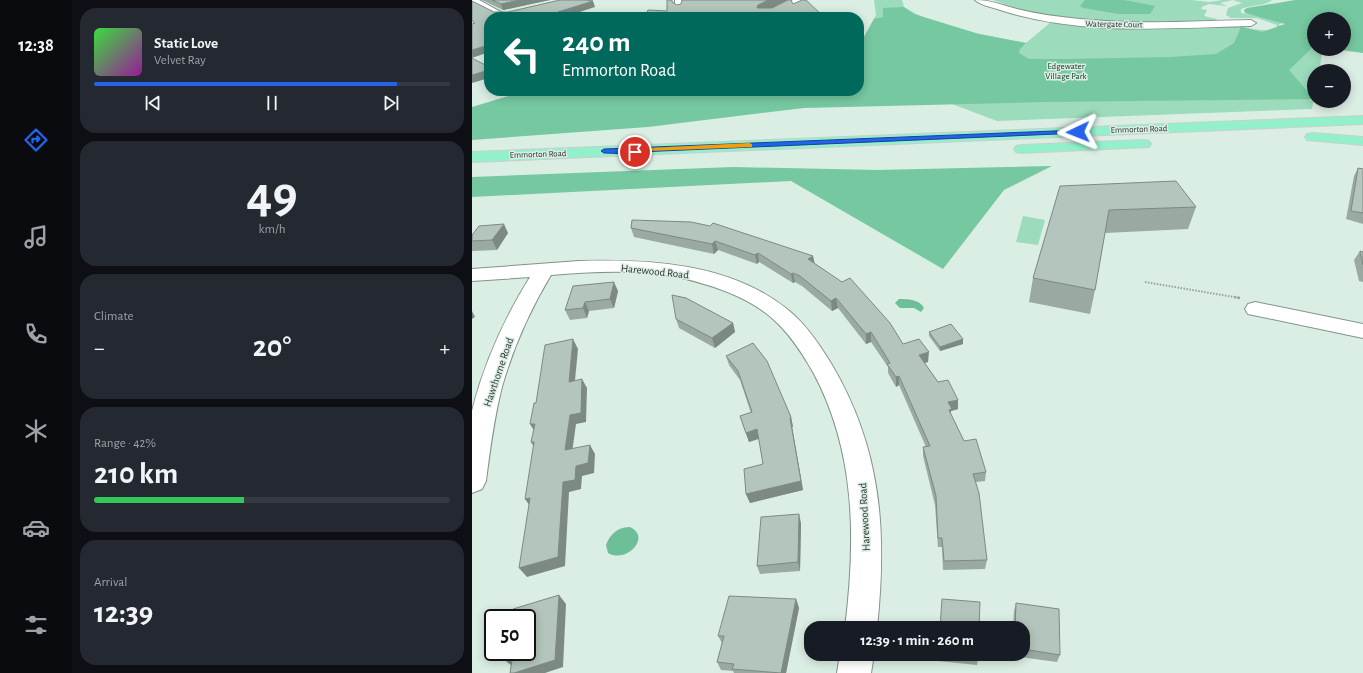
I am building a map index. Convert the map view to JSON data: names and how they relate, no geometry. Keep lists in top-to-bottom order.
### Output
{
  "streets": {
    "main road": ["Emmorton Road"],
    "street": ["Watergate Court", "Harewood Road", "Hawthorne Road"]
  },
  "crossings": [
    ["Harewood Road", "Hawthorne Road"]
  ],
  "parks": ["Edgewater Village Park"],
  "page": {
    "tabs": "12:38",
    "map_buttons": ["+", "−"],
    "turn": ["240 m", "Emmorton Road"],
    "song": ["Static Love", "Velvet Ray"],
    "tile": [
      ["49", "km/h"],
      "Climate",
      ["Range · 42%", "210 km"],
      ["Arrival", "12:39"]
    ],
    "heat": ["−", "20°", "+"],
    "limit": "50",
    "trip": "12:39 · 1 min · 260 m"
  }
}
